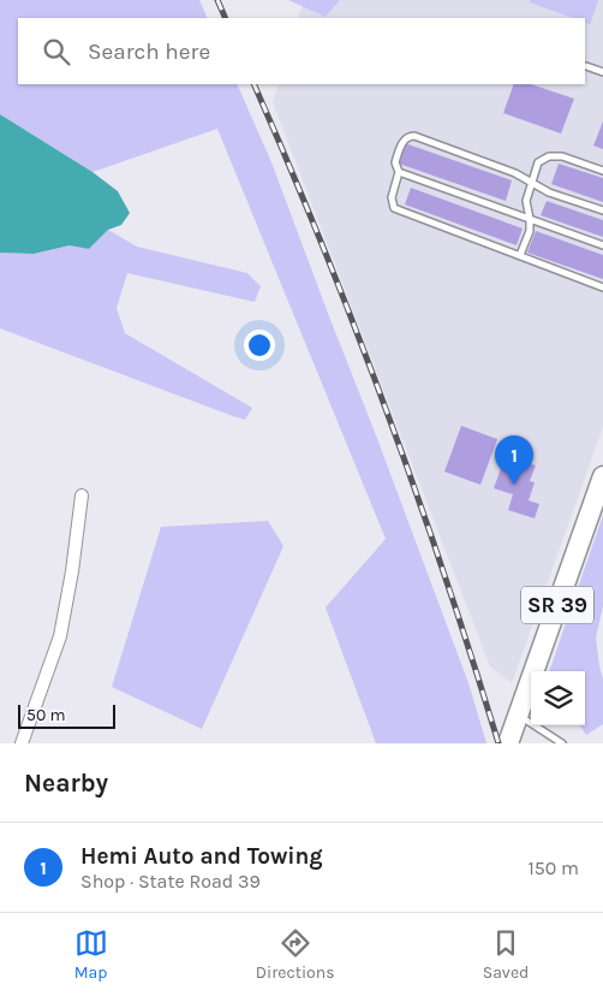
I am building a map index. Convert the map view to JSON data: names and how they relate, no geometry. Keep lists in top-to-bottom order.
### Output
{
  "streets": {
    "main road": ["SR 39"]
  },
  "scale_bar": "50 m",
  "page": {
    "search": "Search here",
    "pins": "1",
    "scale": "50 m",
    "heading": "Nearby",
    "list": [
      {
        "mark": "1",
        "name": "Hemi Auto and Towing",
        "note": "Shop · State Road 39",
        "value": "150 m"
      }
    ],
    "nav": ["Map", "Directions", "Saved"]
  }
}
